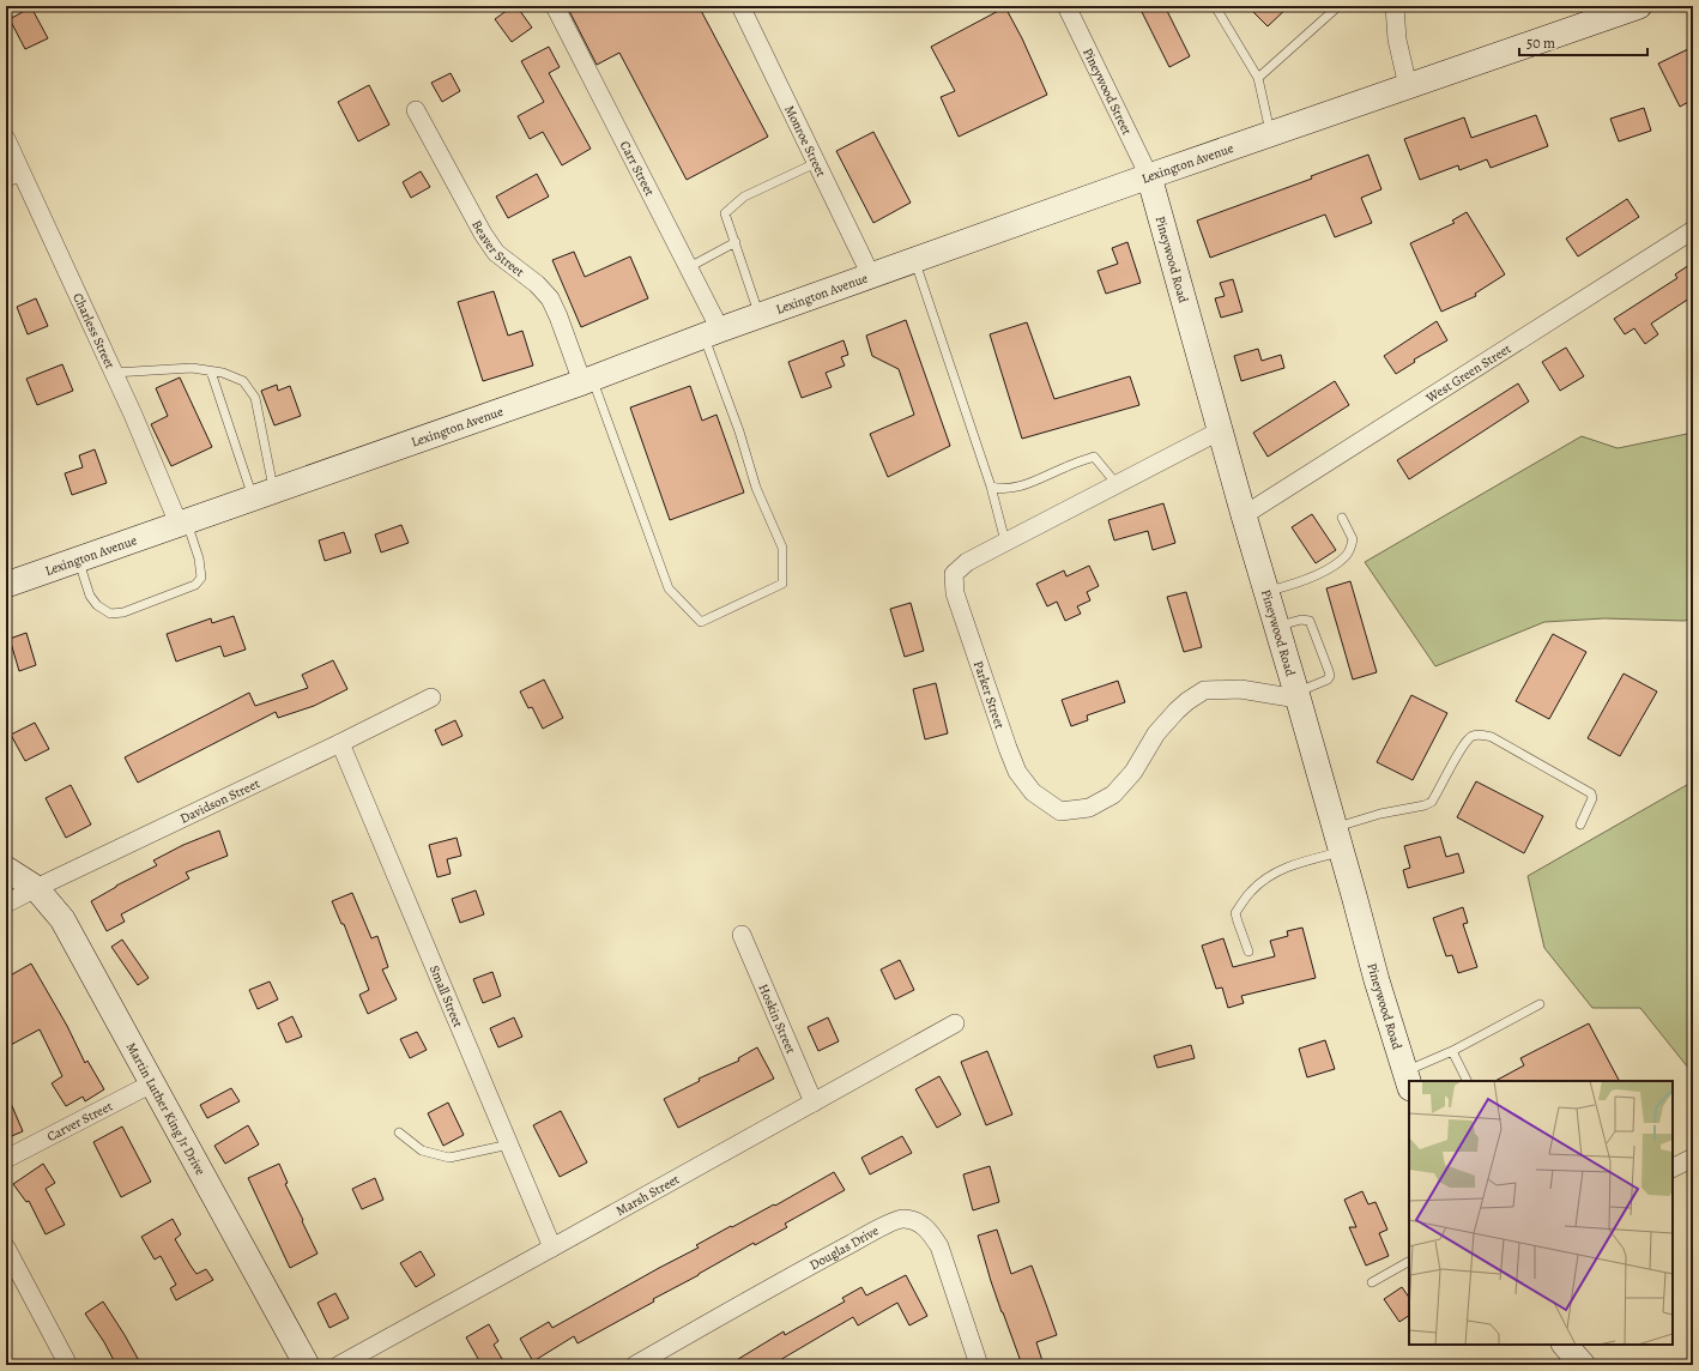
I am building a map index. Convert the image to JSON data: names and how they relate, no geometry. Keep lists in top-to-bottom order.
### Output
{
  "streets": {
    "main road": ["Lexington Avenue", "Pineywood Road", "Martin Luther King Jr Drive"],
    "street": [
      "Pineywood Street",
      "Monroe Street",
      "Carr Street",
      "Beaver Street",
      "Charless Street",
      "West Green Street",
      "Parker Street",
      "Davidson Street",
      "Small Street",
      "Hoskin Street",
      "Carver Street",
      "Marsh Street",
      "Douglas Drive"
    ]
  },
  "crossings": [
    ["Pineywood Street", "Lexington Avenue"],
    ["Pineywood Street", "Pineywood Road"],
    ["Monroe Street", "Lexington Avenue"],
    ["Lexington Avenue", "Carr Street"],
    ["Lexington Avenue", "Beaver Street"],
    ["Lexington Avenue", "Pineywood Road"],
    ["Lexington Avenue", "Charless Street"],
    ["Pineywood Road", "West Green Street"],
    ["Pineywood Road", "Parker Street"],
    ["Davidson Street", "Small Street"],
    ["Davidson Street", "Martin Luther King Jr Drive"],
    ["Small Street", "Marsh Street"],
    ["Hoskin Street", "Marsh Street"],
    ["Martin Luther King Jr Drive", "Carver Street"]
  ],
  "scale_bar": "50 m"
}
